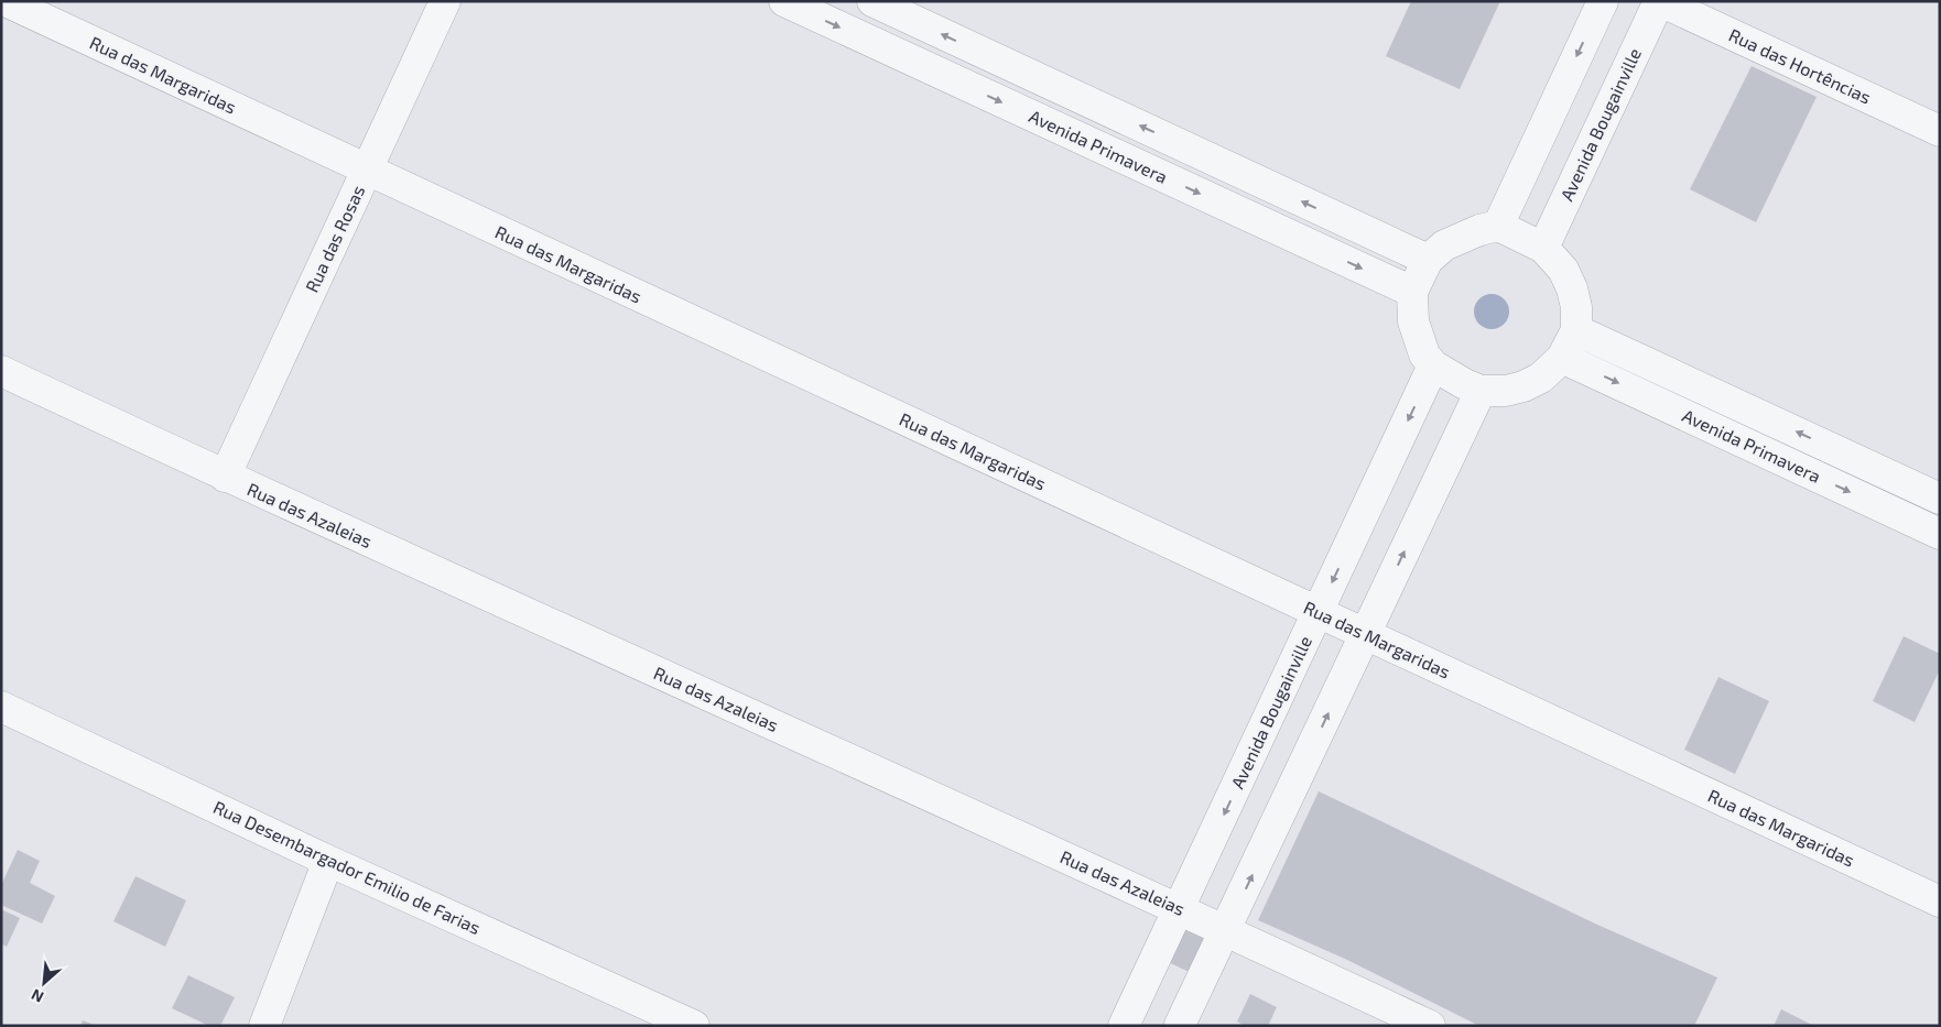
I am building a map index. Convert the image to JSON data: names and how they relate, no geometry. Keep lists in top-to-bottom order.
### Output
{
  "streets": {
    "street": [
      "Rua das Hortências",
      "Rua das Margaridas",
      "Avenida Bougainville",
      "Avenida Primavera",
      "Rua das Rosas",
      "Rua das Azaleias",
      "Rua Desembargador Emilio de Farias"
    ]
  },
  "crossings": [
    ["Rua das Hortências", "Avenida Bougainville"],
    ["Rua das Margaridas", "Avenida Bougainville"],
    ["Rua das Margaridas", "Rua das Rosas"],
    ["Avenida Bougainville", "Avenida Primavera"],
    ["Avenida Bougainville", "Rua das Azaleias"],
    ["Rua das Rosas", "Rua das Azaleias"]
  ],
  "north": "bottom left"
}
